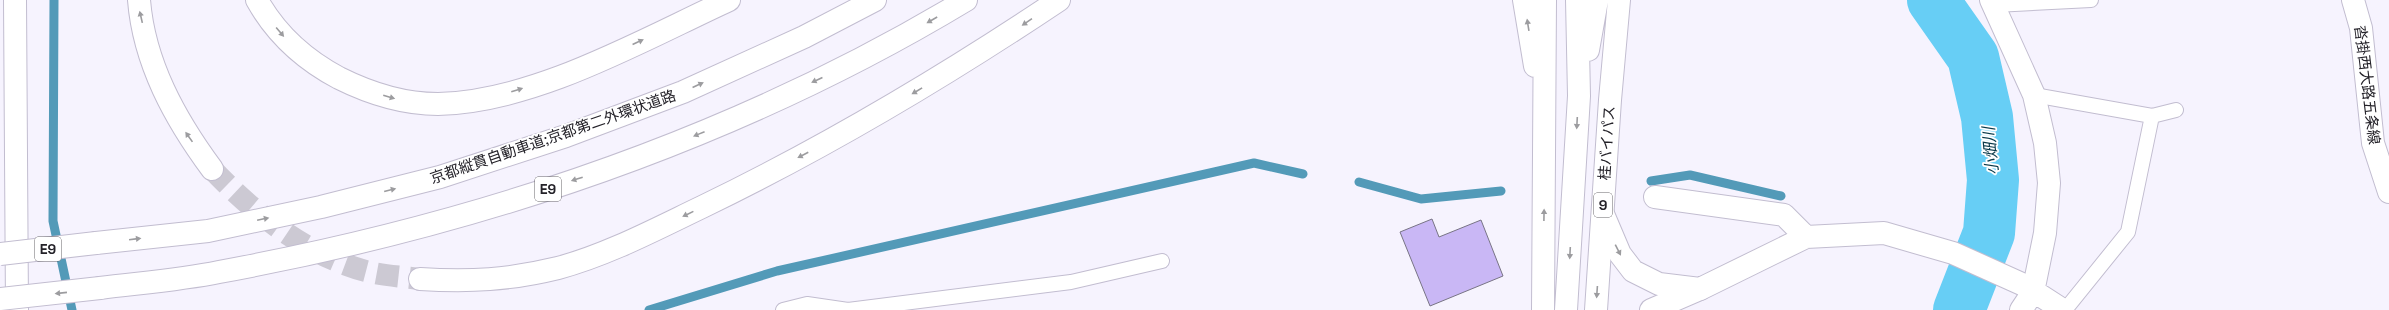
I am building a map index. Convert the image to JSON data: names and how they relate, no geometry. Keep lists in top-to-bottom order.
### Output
{
  "streets": {
    "main road": [
      "沓掛西大路五条線",
      "京都縦貫自動車道;京都第二外環状道路",
      "桂バイパス",
      "E9",
      "9"
    ]
  },
  "water": ["小畑川"]
}
